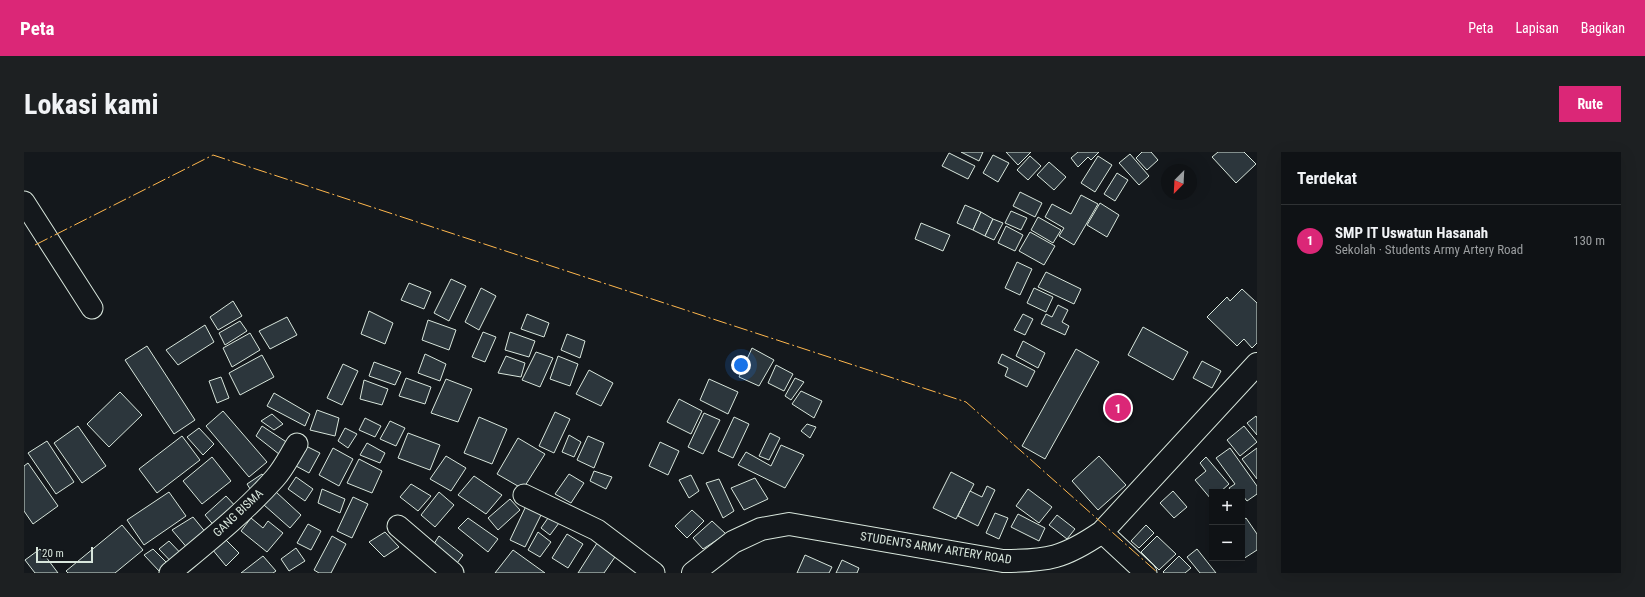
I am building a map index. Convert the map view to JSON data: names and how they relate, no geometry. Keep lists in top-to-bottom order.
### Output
{
  "streets": {
    "main road": ["STUDENTS ARMY ARTERY ROAD"],
    "street": ["GANG BISMA"]
  },
  "scale_bar": "20 m",
  "north": "bottom left",
  "page": {
    "header": "Peta",
    "nav": ["Peta", "Lapisan", "Bagikan"],
    "buttons": "Rute",
    "title": "Lokasi kami",
    "heading": "Terdekat",
    "list": [
      {
        "mark": "1",
        "name": "SMP IT Uswatun Hasanah",
        "note": "Sekolah · Students Army Artery Road",
        "value": "130 m"
      }
    ],
    "pins": "1",
    "map_buttons": ["+", "−"],
    "scale": "20 m"
  }
}
